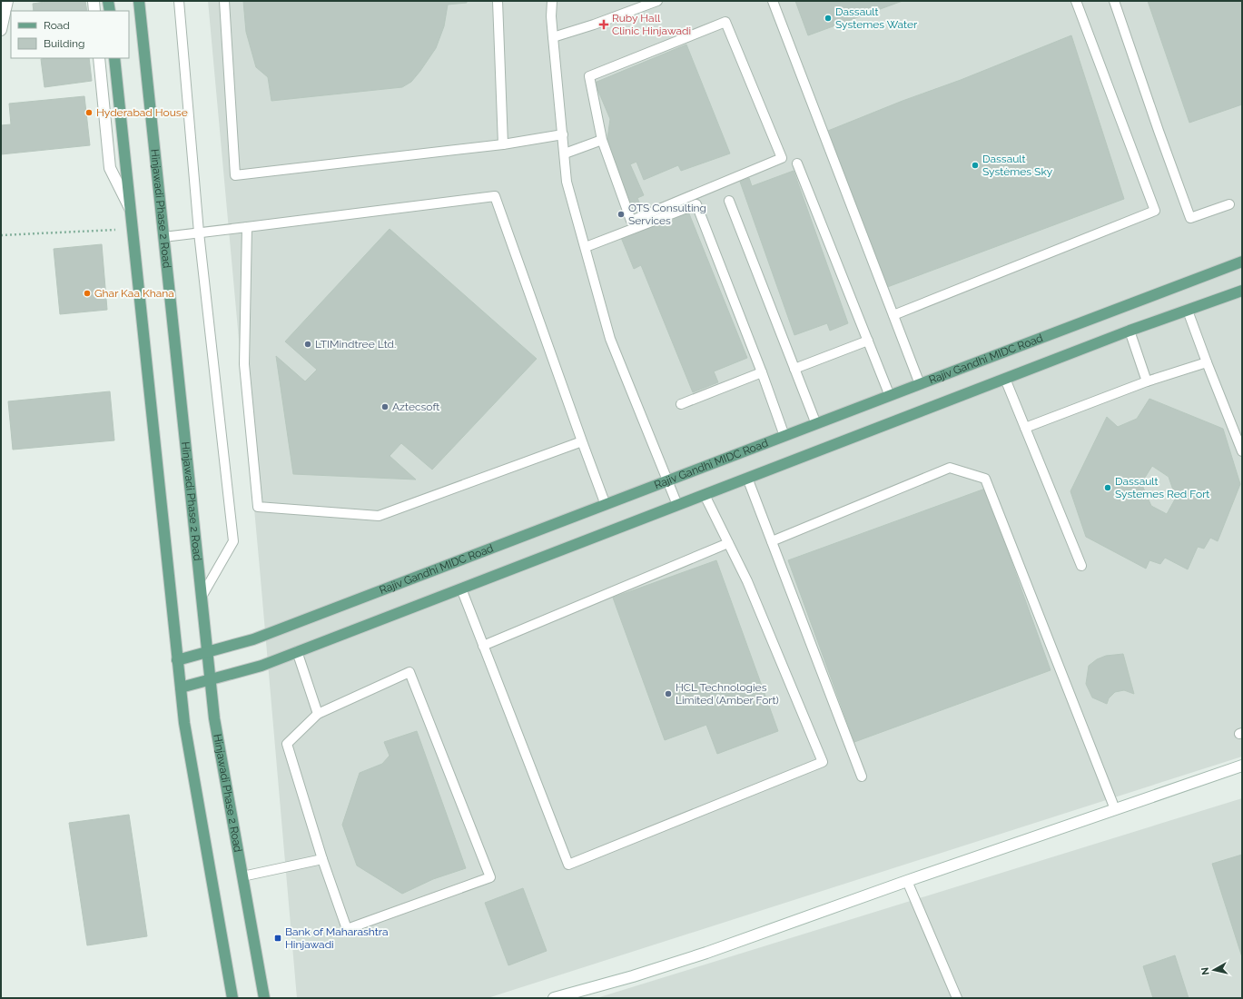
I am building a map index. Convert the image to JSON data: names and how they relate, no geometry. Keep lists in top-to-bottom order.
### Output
{
  "streets": {
    "main road": ["Hinjawadi Phase 2 Road", "Rajiv Gandhi MIDC Road"]
  },
  "crossings": [
    ["Hinjawadi Phase 2 Road", "Rajiv Gandhi MIDC Road"]
  ],
  "places": {
    "other": [
      "Dassault Systemes Water",
      "Hyderabad House",
      "Dassault Systèmes Sky",
      "OTS Consulting Services",
      "Ghar Kaa Khana",
      "LTIMindtree Ltd.",
      "Aztecsoft",
      "Dassault Systemes Red Fort",
      "HCL Technologies Limited (Amber Fort)"
    ],
    "health": ["Ruby Hall Clinic Hinjawadi"],
    "transit": ["Bank of Maharashtra Hinjawadi"]
  },
  "legend": ["Road", "Building"],
  "north": "left"
}
